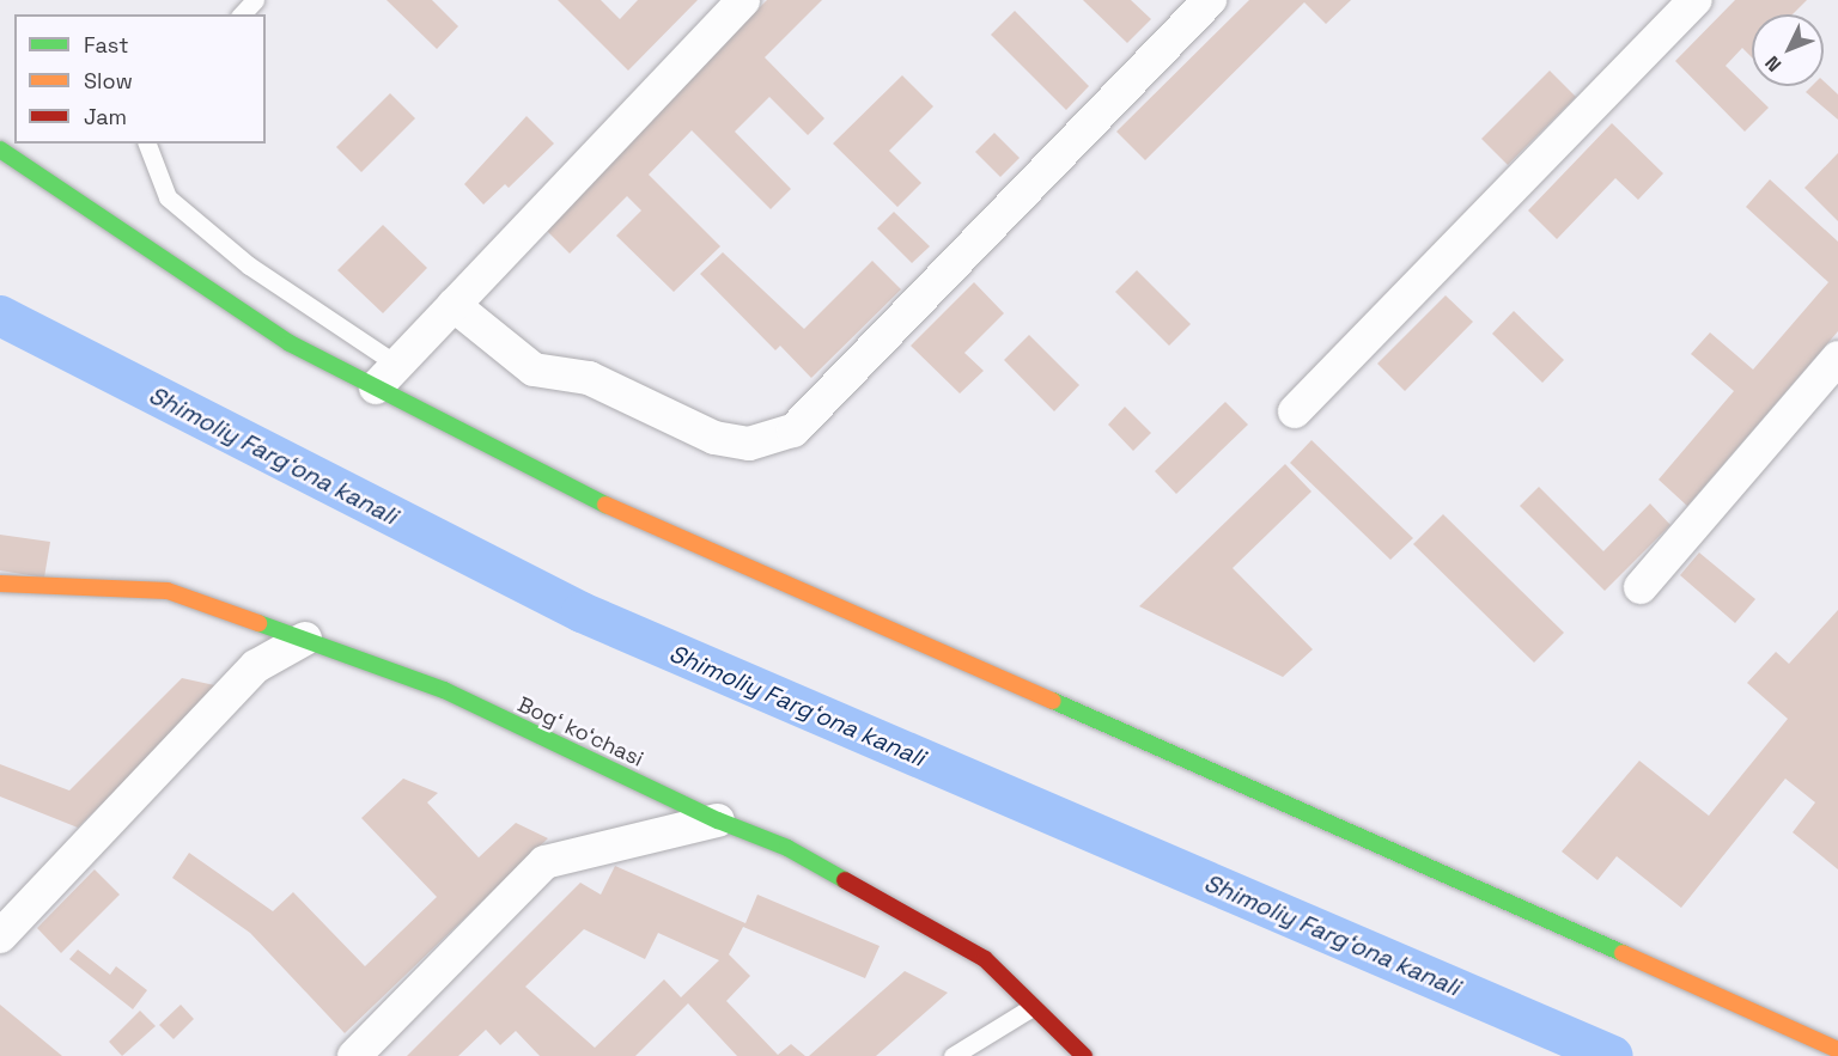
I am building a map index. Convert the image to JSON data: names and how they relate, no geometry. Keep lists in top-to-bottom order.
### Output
{
  "streets": {
    "street": ["Bogʻ koʻchasi"]
  },
  "water": ["Shimoliy Fargʻona kanali"],
  "legend": ["Fast", "Slow", "Jam"],
  "north": "bottom left"
}
